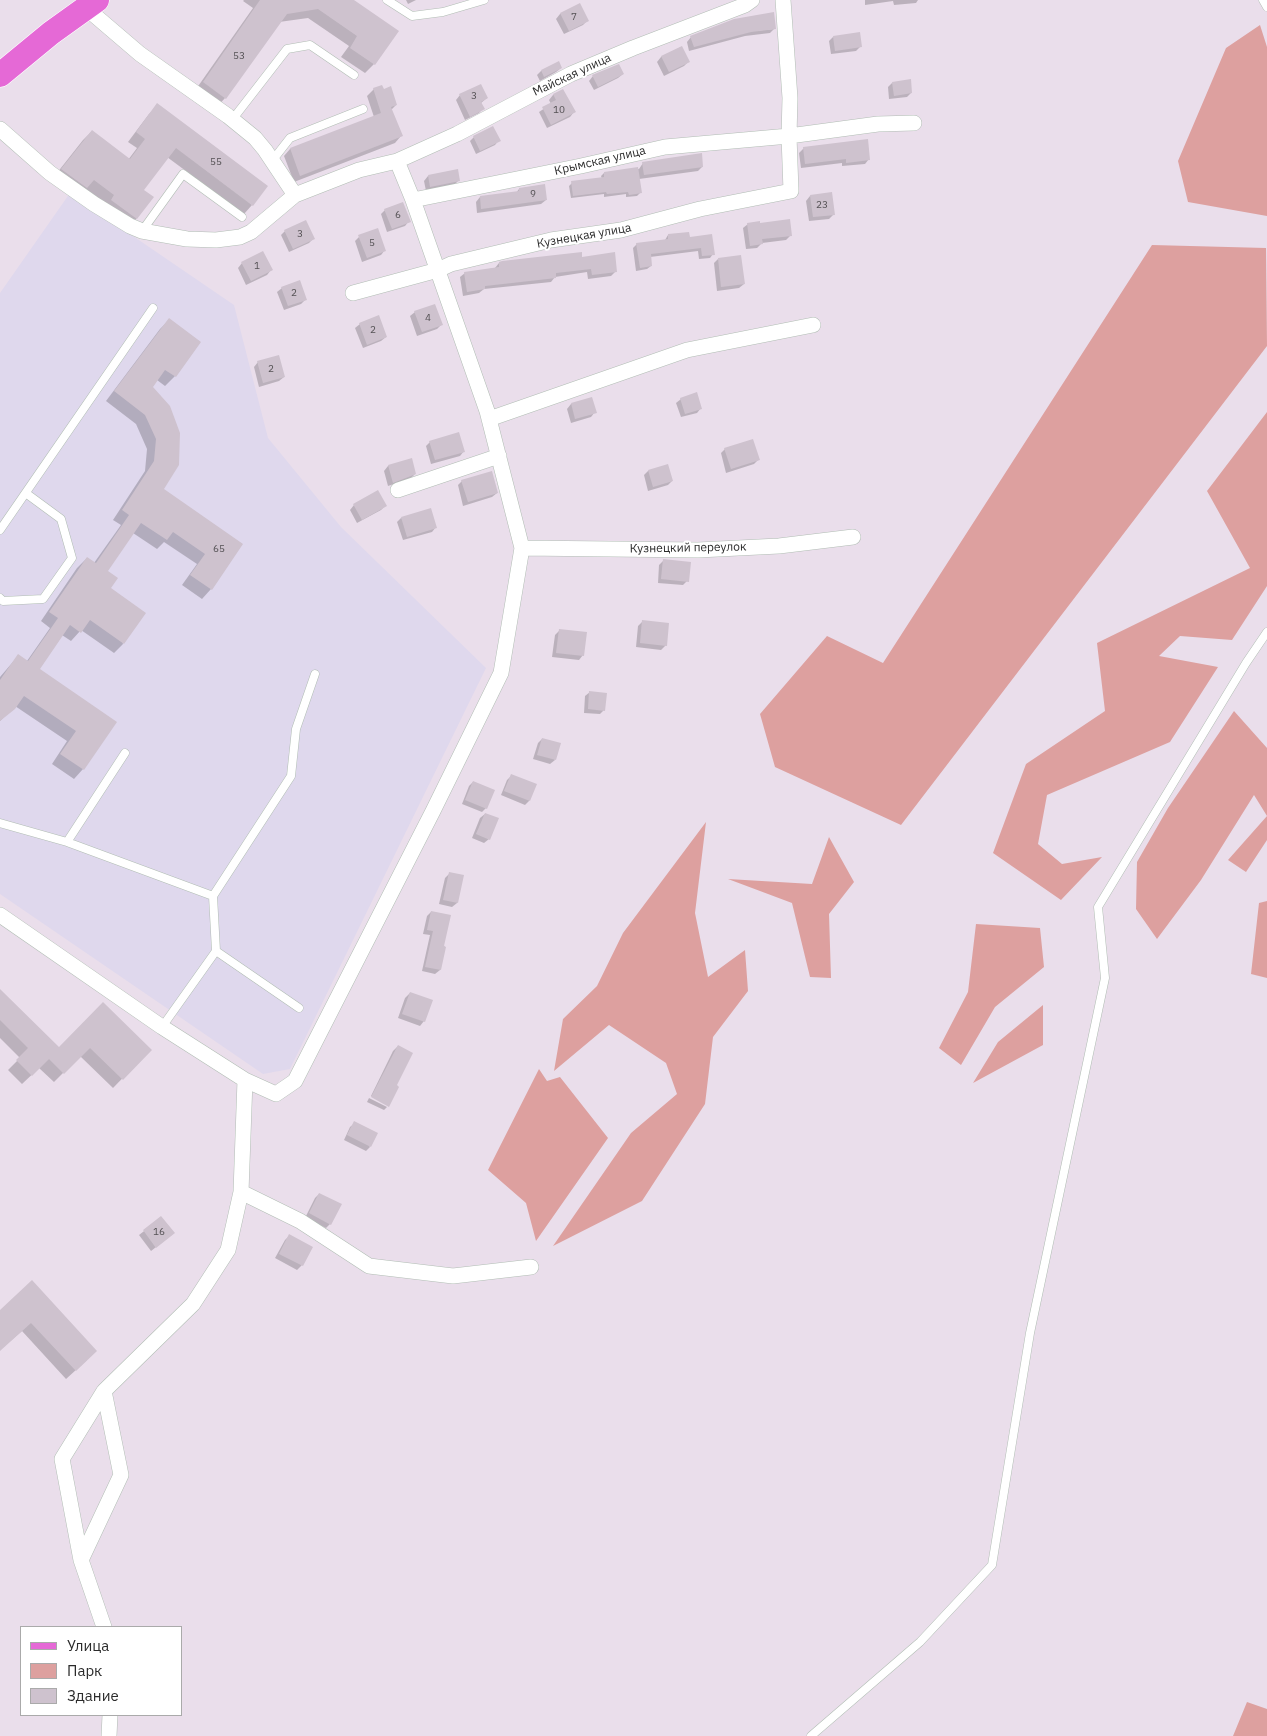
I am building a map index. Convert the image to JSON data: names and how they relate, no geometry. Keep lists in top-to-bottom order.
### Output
{
  "streets": {
    "street": [
      "Майская улица",
      "Крымская улица",
      "Кузнецкая улица",
      "Кузнецкий переулок"
    ]
  },
  "crossings": [
    ["Крымская улица", "Кузнецкая улица"]
  ],
  "house_numbers": [
    "7",
    "53",
    "3",
    "10",
    "55",
    "9",
    "23",
    "6",
    "3",
    "5",
    "1",
    "2",
    "4",
    "2",
    "2",
    "65",
    "16"
  ],
  "legend": ["Улица", "Парк", "Здание"]
}
